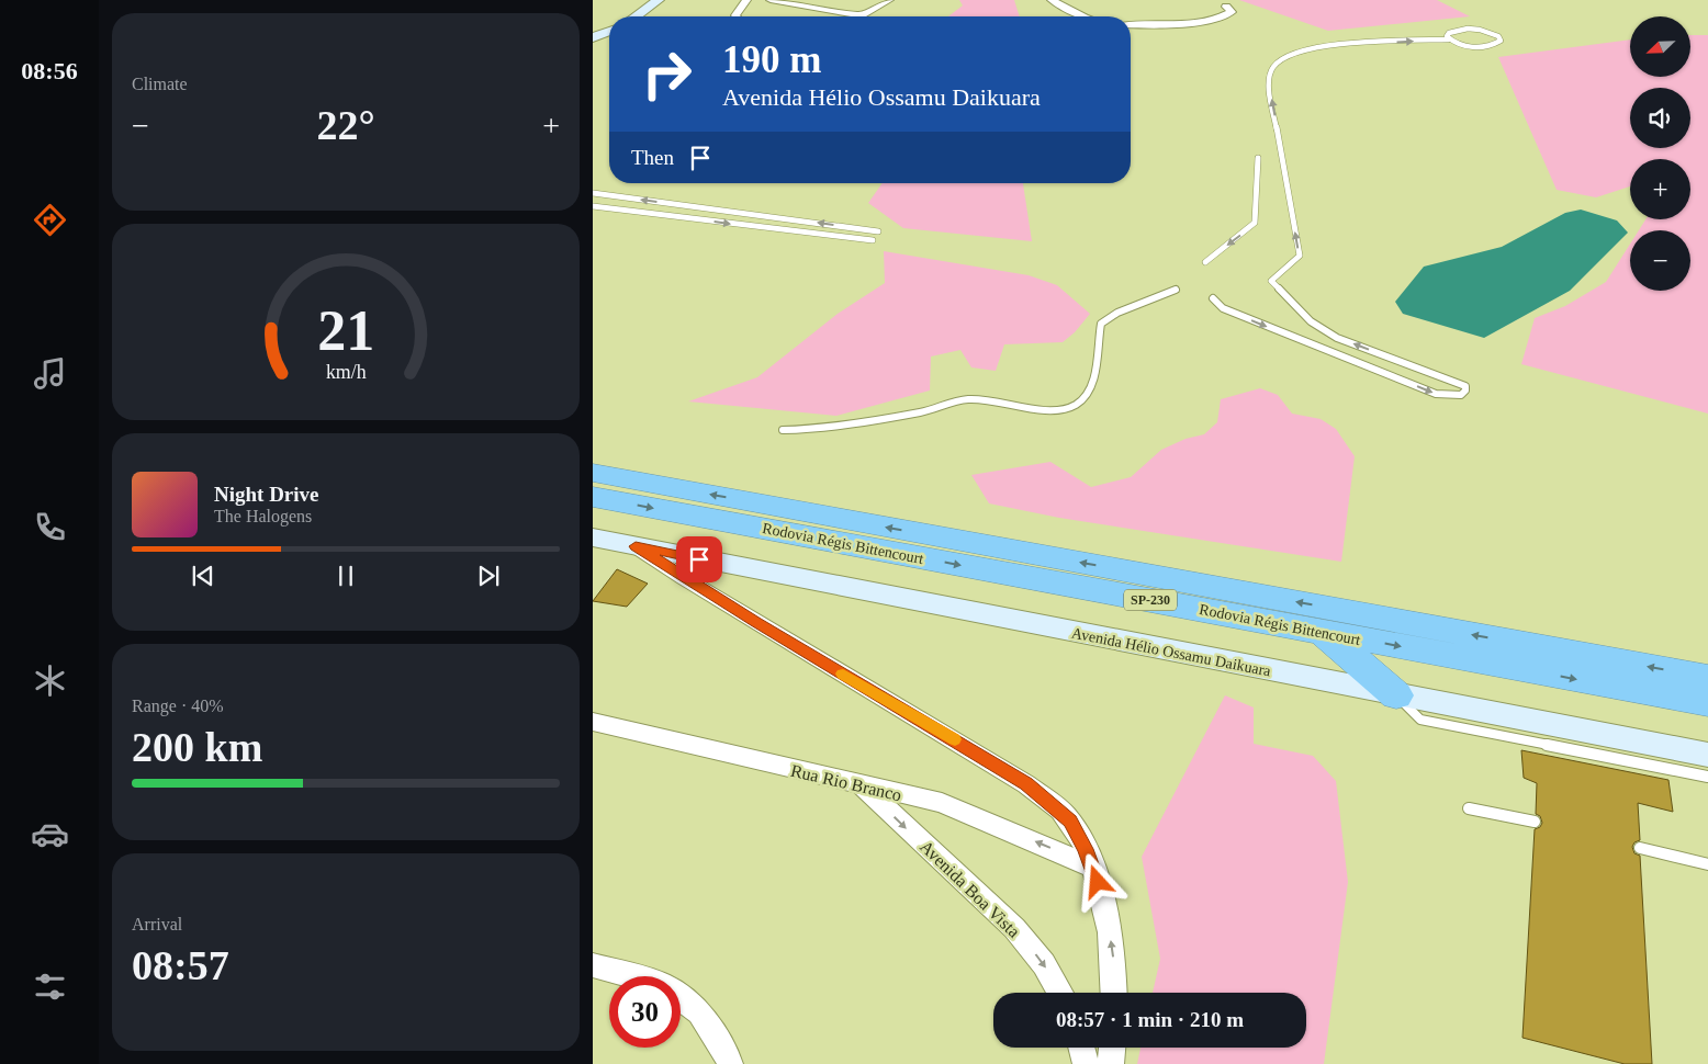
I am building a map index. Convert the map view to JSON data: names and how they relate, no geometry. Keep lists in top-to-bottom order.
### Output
{
  "streets": {
    "highway": ["Rodovia Régis Bittencourt", "SP-230"],
    "street": ["Avenida Hélio Ossamu Daikuara", "Rua Rio Branco", "Avenida Boa Vista"]
  },
  "crossings": [
    ["Rua Rio Branco", "Avenida Boa Vista"]
  ],
  "north": "bottom left",
  "page": {
    "tabs": "08:56",
    "tile": [
      "Climate",
      ["Range · 40%", "200 km"],
      ["Arrival", "08:57"]
    ],
    "map_buttons": ["+", "−"],
    "turn": ["190 m", "Avenida Hélio Ossamu Daikuara"],
    "heat": ["−", "22°", "+"],
    "then": "Then",
    "song": ["Night Drive", "The Halogens"],
    "limit": "30",
    "trip": "08:57 · 1 min · 210 m",
    "gauge": ["21", "km/h"]
  }
}
